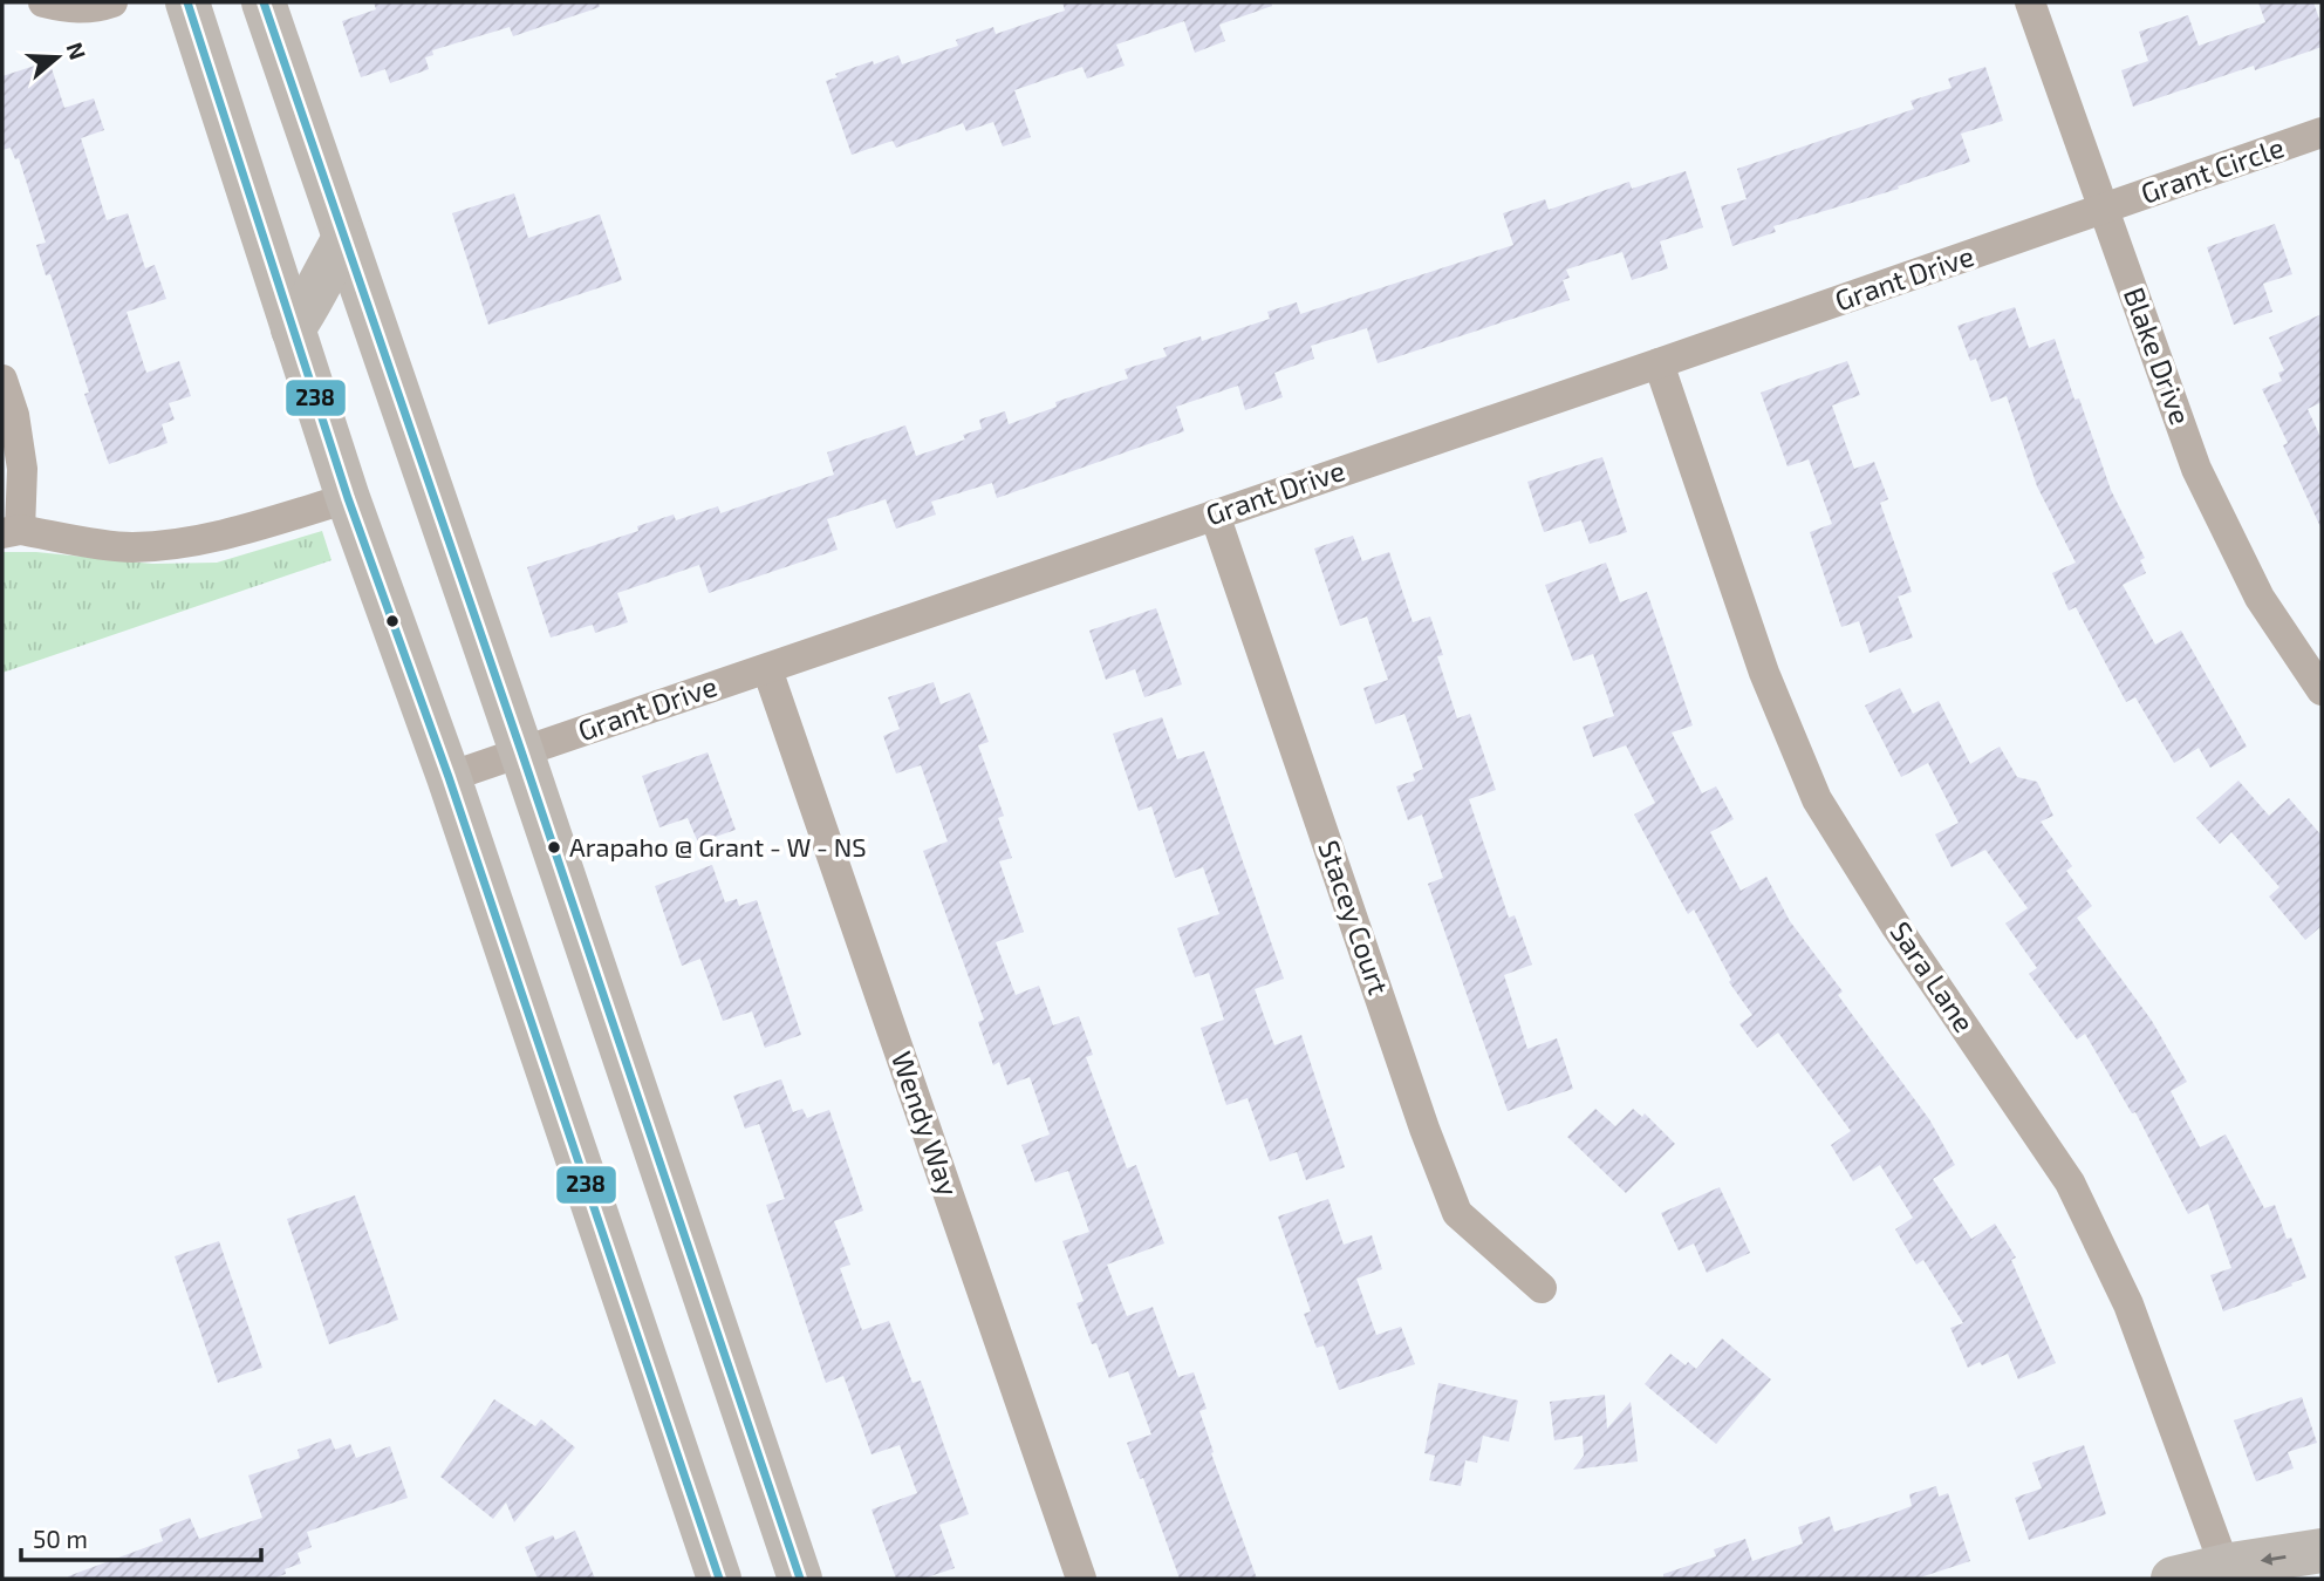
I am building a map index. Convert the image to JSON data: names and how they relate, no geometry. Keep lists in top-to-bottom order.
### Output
{
  "streets": {
    "street": [
      "Grant Circle",
      "Grant Drive",
      "Blake Drive",
      "Stacey Court",
      "Sara Lane",
      "Wendy Way"
    ]
  },
  "crossings": [
    ["Grant Circle", "Grant Drive"],
    ["Grant Circle", "Blake Drive"],
    ["Grant Drive", "Blake Drive"],
    ["Grant Drive", "Stacey Court"],
    ["Grant Drive", "Sara Lane"],
    ["Grant Drive", "Wendy Way"]
  ],
  "places": ["Arapaho @ Grant - W - NS"],
  "lines": ["transit line 238"],
  "scale_bar": "50 m",
  "north": "right"
}
